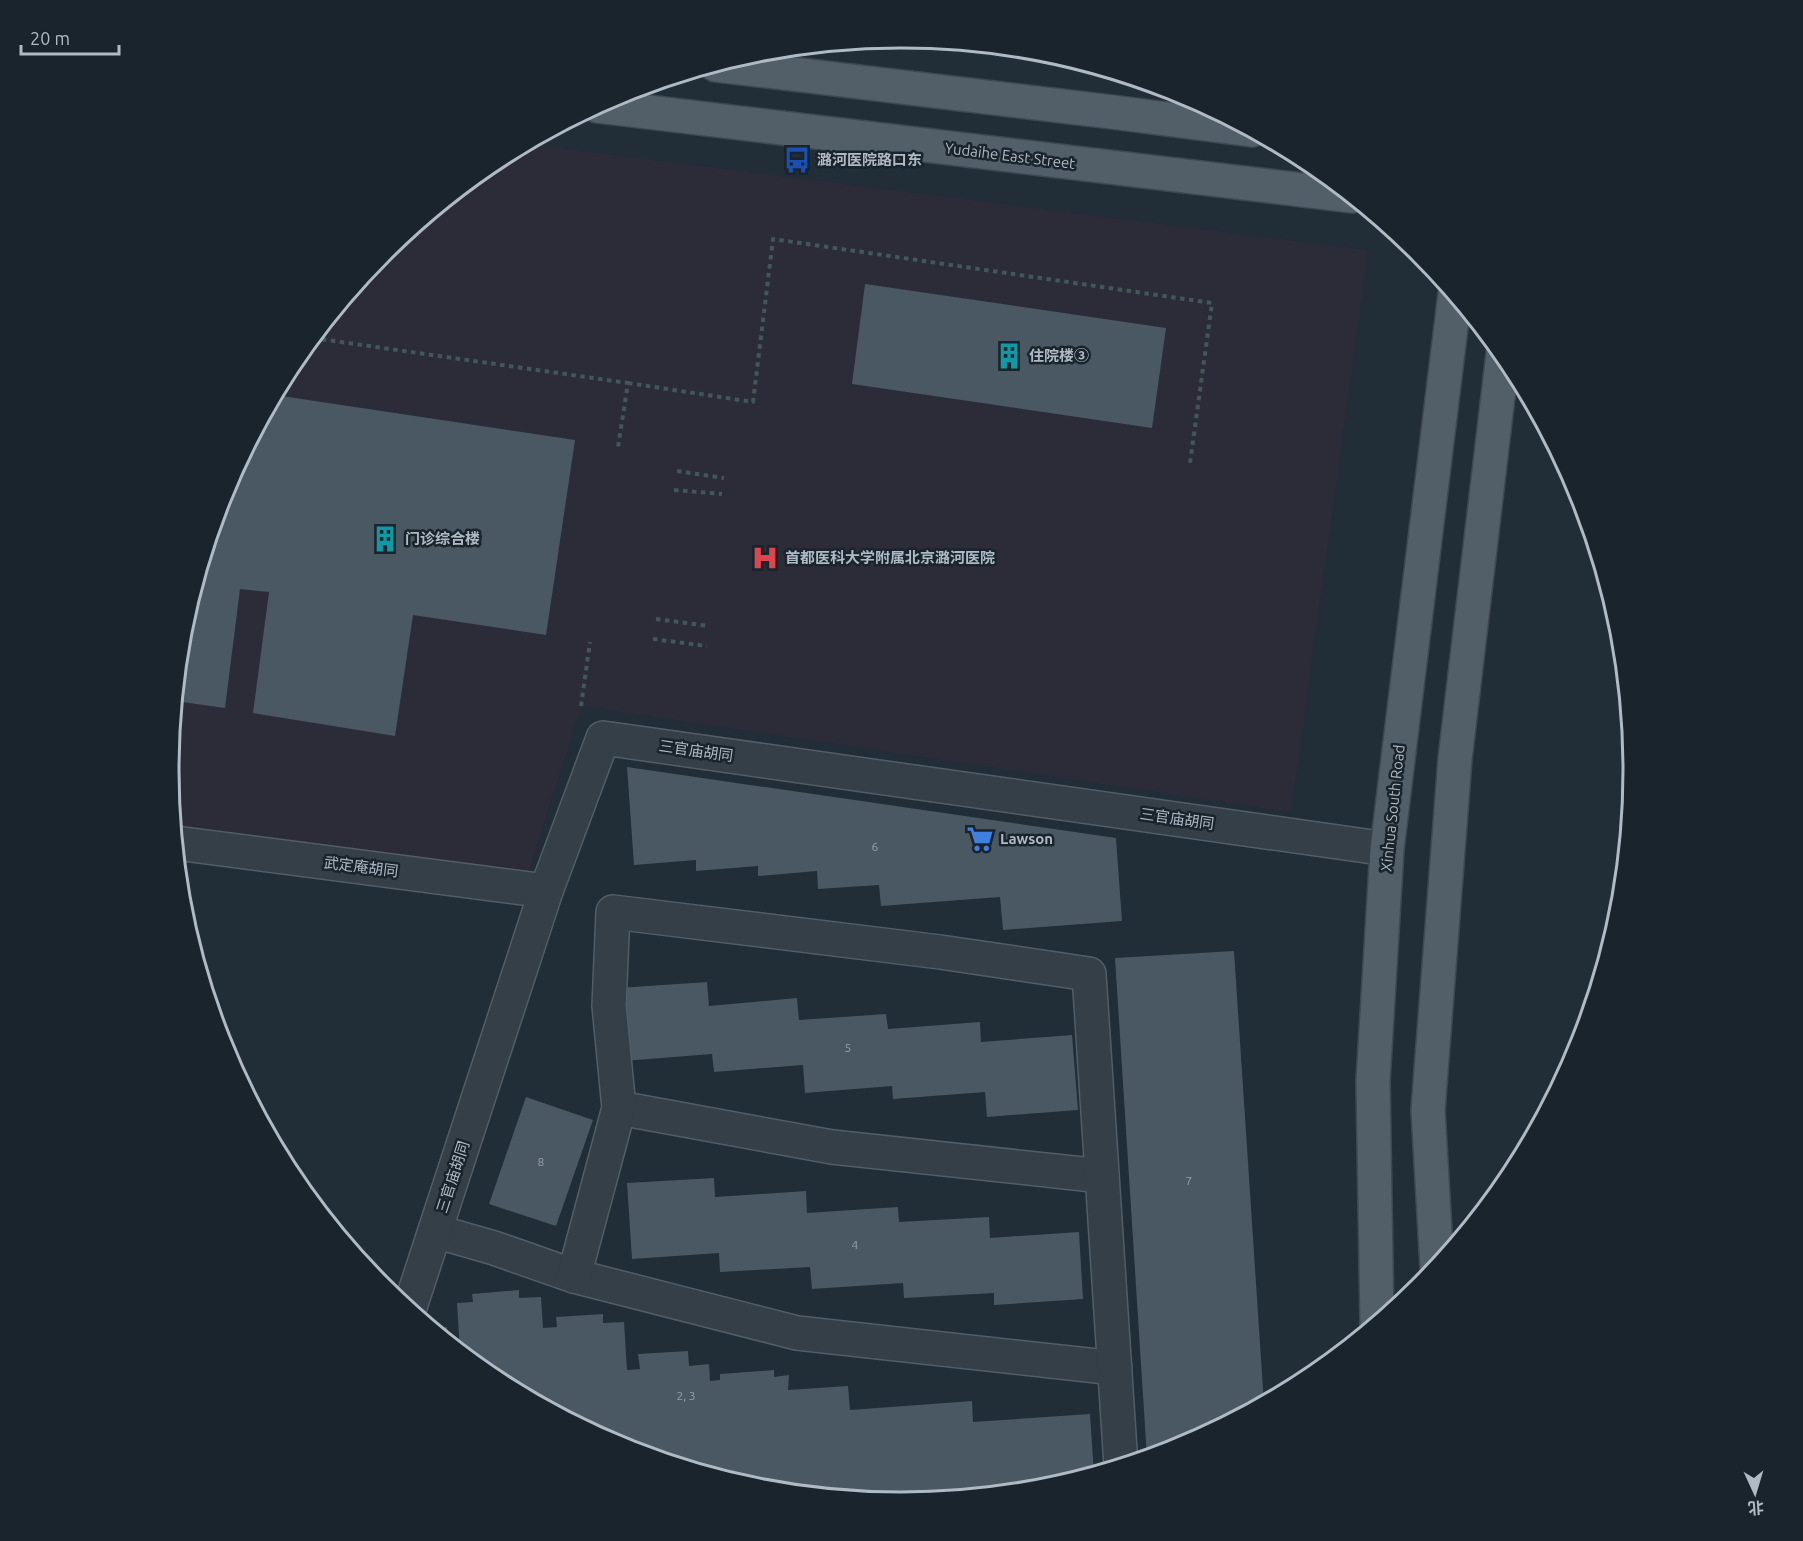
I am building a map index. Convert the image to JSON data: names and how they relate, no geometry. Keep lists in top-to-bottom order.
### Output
{
  "streets": {
    "main road": ["Yudaihe East Street", "Xinhua South Road"],
    "street": ["三官庙胡同", "武定庵胡同"]
  },
  "crossings": [
    ["三官庙胡同", "Xinhua South Road"],
    ["三官庙胡同", "武定庵胡同"]
  ],
  "places": {
    "bus stop": ["潞河医院路口东"],
    "building": ["住院楼③", "门诊综合楼"],
    "hospital": ["首都医科大学附属北京潞河医院"],
    "supermarket": ["Lawson"]
  },
  "house_numbers": [
    "6",
    "5",
    "8",
    "7",
    "4",
    "2, 3"
  ],
  "scale_bar": "20 m",
  "north": "bottom"
}
